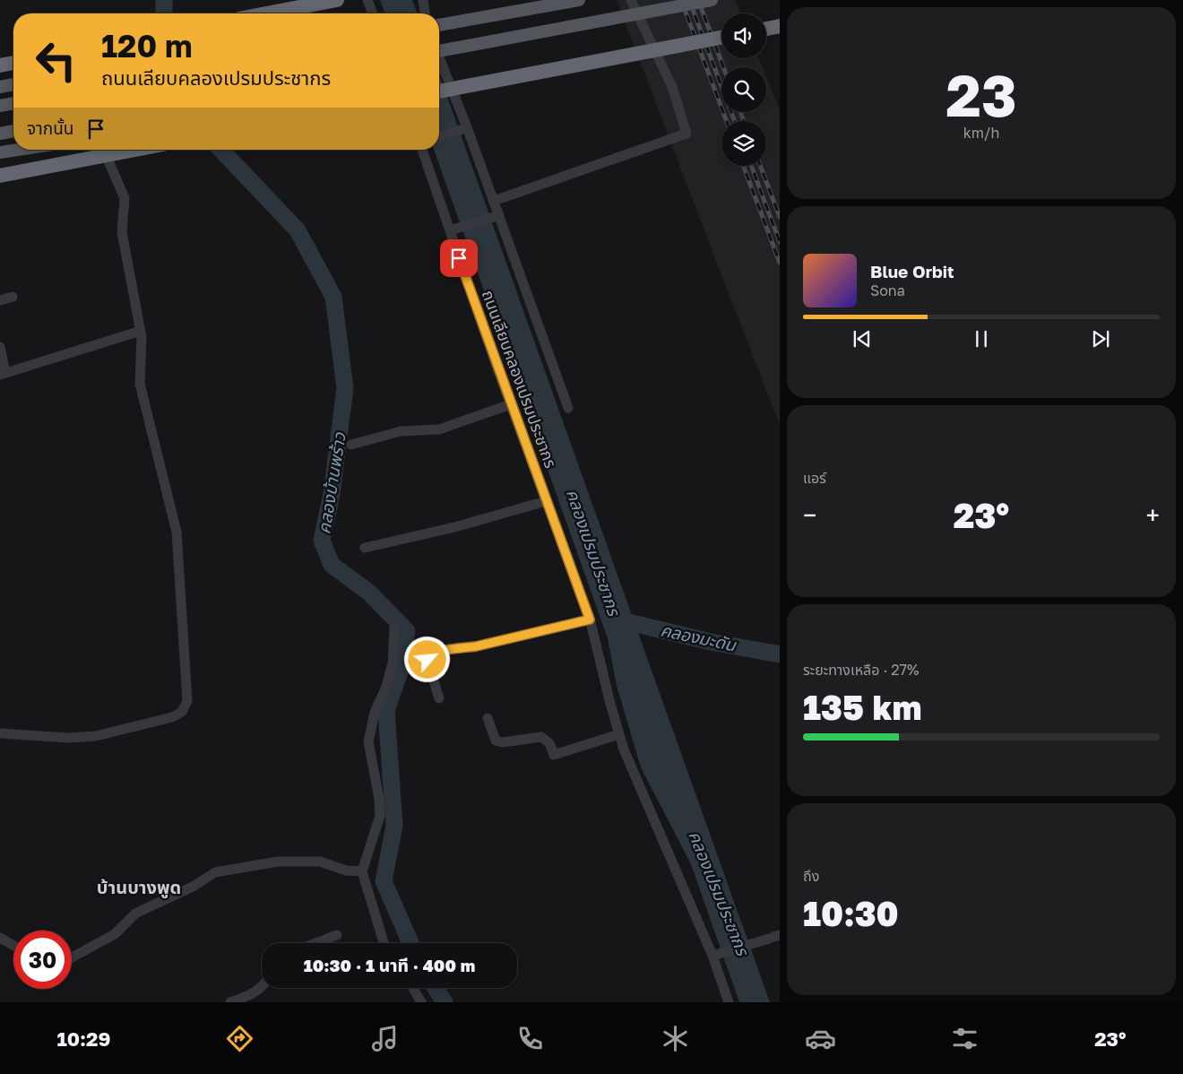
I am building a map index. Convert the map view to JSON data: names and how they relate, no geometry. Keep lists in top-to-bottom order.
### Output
{
  "streets": {
    "street": ["ถนนเลียบคลองเปรมประชากร"]
  },
  "districts": ["บ้านบางพูด"],
  "water": ["คลองบ้านพร้าว", "คลองเปรมประชากร", "คลองมะดัน"],
  "page": {
    "tile": [
      ["23", "km/h"],
      "แอร์",
      ["ระยะทางเหลือ · 27%", "135 km"],
      ["ถึง", "10:30"]
    ],
    "turn": ["120 m", "ถนนเลียบคลองเปรมประชากร"],
    "then": "จากนั้น",
    "song": ["Blue Orbit", "Sona"],
    "heat": ["−", "23°", "+"],
    "limit": "30",
    "trip": "10:30 · 1 นาที · 400 m",
    "tabs": ["10:29", "23°"]
  }
}
